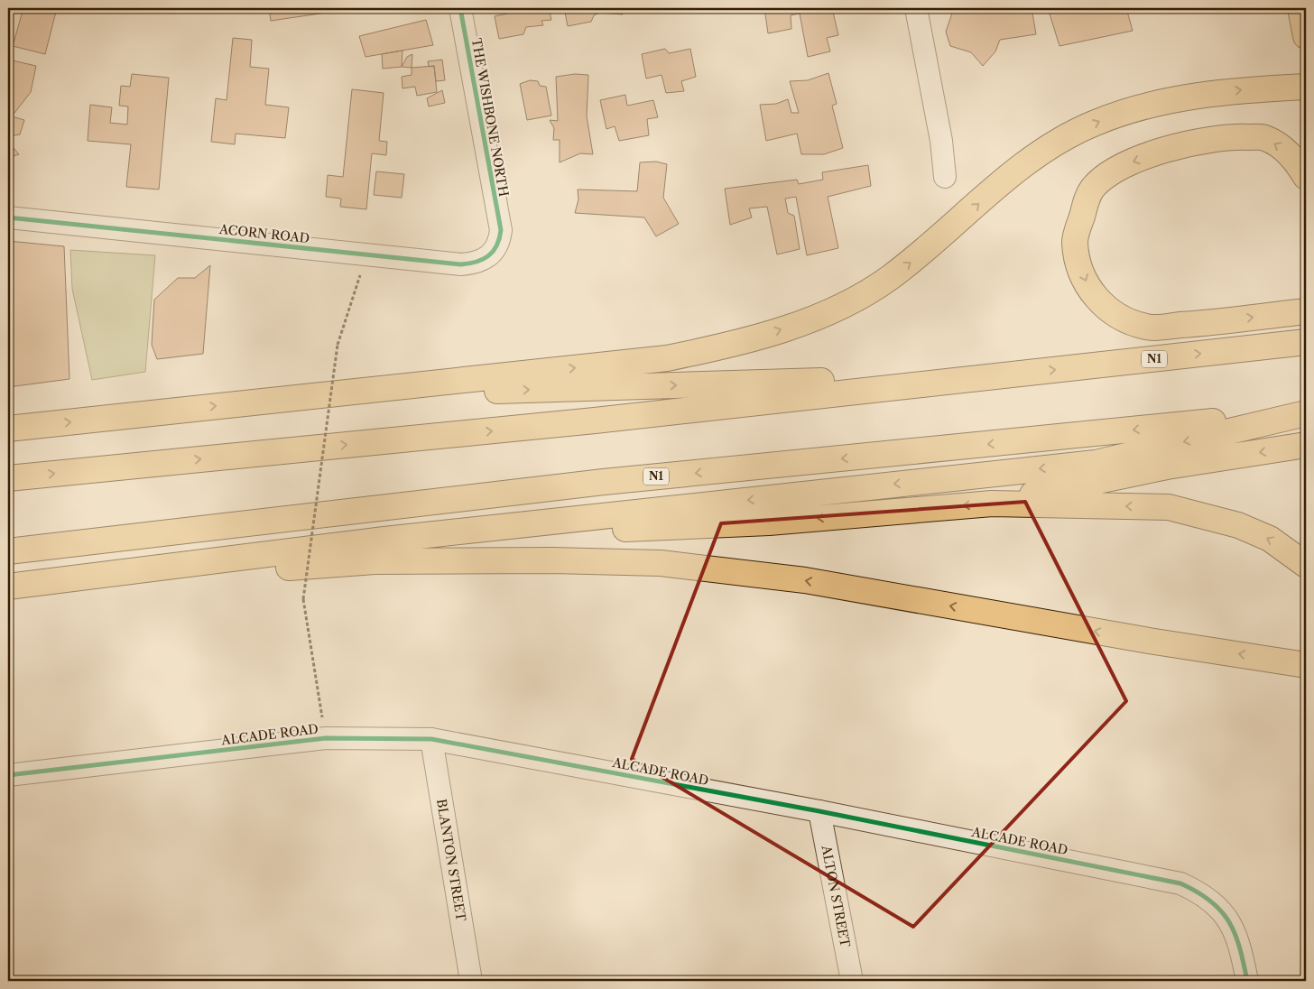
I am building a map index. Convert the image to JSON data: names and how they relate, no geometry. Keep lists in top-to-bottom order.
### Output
{
  "streets": {
    "main road": ["N1"],
    "street": [
      "THE WISHBONE NORTH",
      "ACORN ROAD",
      "ALCADE ROAD",
      "BLANTON STREET",
      "ALTON STREET"
    ]
  },
  "crossings": [
    ["THE WISHBONE NORTH", "ACORN ROAD"],
    ["ALCADE ROAD", "BLANTON STREET"],
    ["ALCADE ROAD", "ALTON STREET"]
  ]
}
